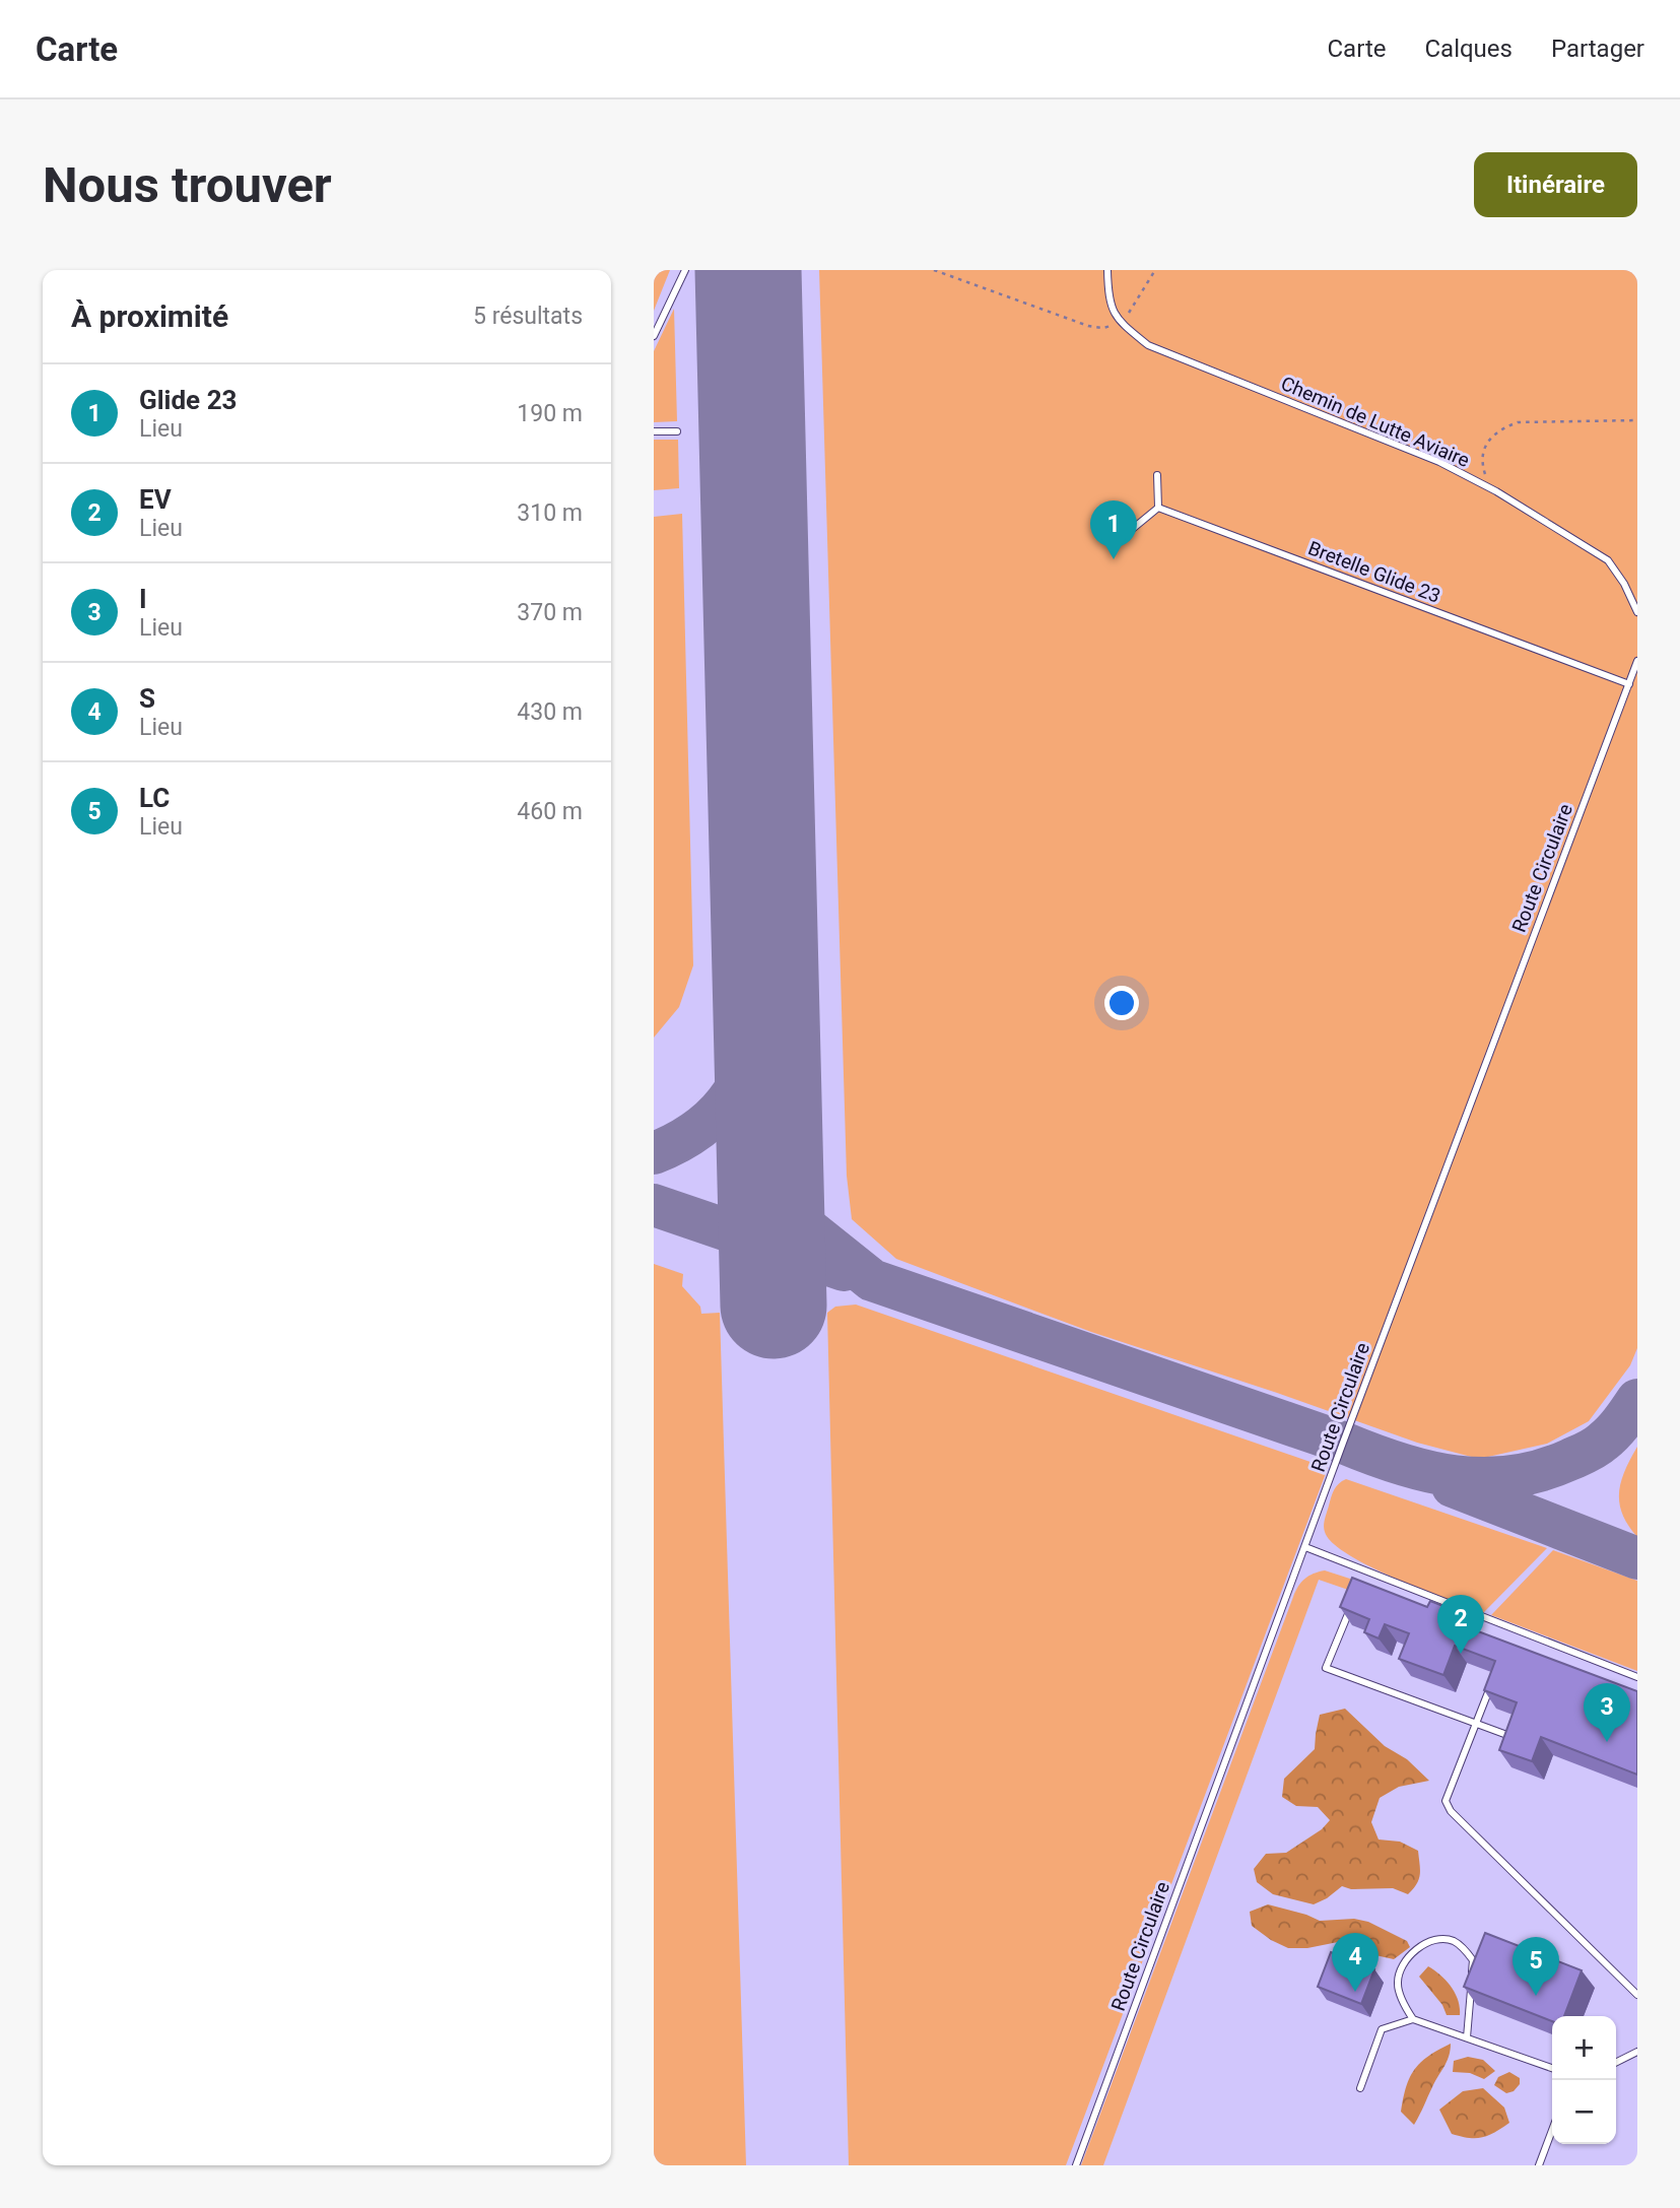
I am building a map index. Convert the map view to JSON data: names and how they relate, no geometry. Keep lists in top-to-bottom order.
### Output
{
  "streets": {
    "lane": ["Chemin de Lutte Aviaire", "Bretelle Glide 23", "Route Circulaire"]
  },
  "crossings": [
    ["Bretelle Glide 23", "Route Circulaire"]
  ],
  "page": {
    "header": "Carte",
    "nav": ["Carte", "Calques", "Partager"],
    "buttons": "Itinéraire",
    "title": "Nous trouver",
    "heading": ["À proximité", "5 résultats"],
    "list": [
      {
        "mark": "1",
        "name": "Glide 23",
        "note": "Lieu",
        "value": "190 m"
      },
      {
        "mark": "2",
        "name": "EV",
        "note": "Lieu",
        "value": "310 m"
      },
      {
        "mark": "3",
        "name": "I",
        "note": "Lieu",
        "value": "370 m"
      },
      {
        "mark": "4",
        "name": "S",
        "note": "Lieu",
        "value": "430 m"
      },
      {
        "mark": "5",
        "name": "LC",
        "note": "Lieu",
        "value": "460 m"
      }
    ],
    "pins": [
      "1",
      "2",
      "3",
      "4",
      "5"
    ],
    "map_buttons": ["+", "−"]
  }
}
